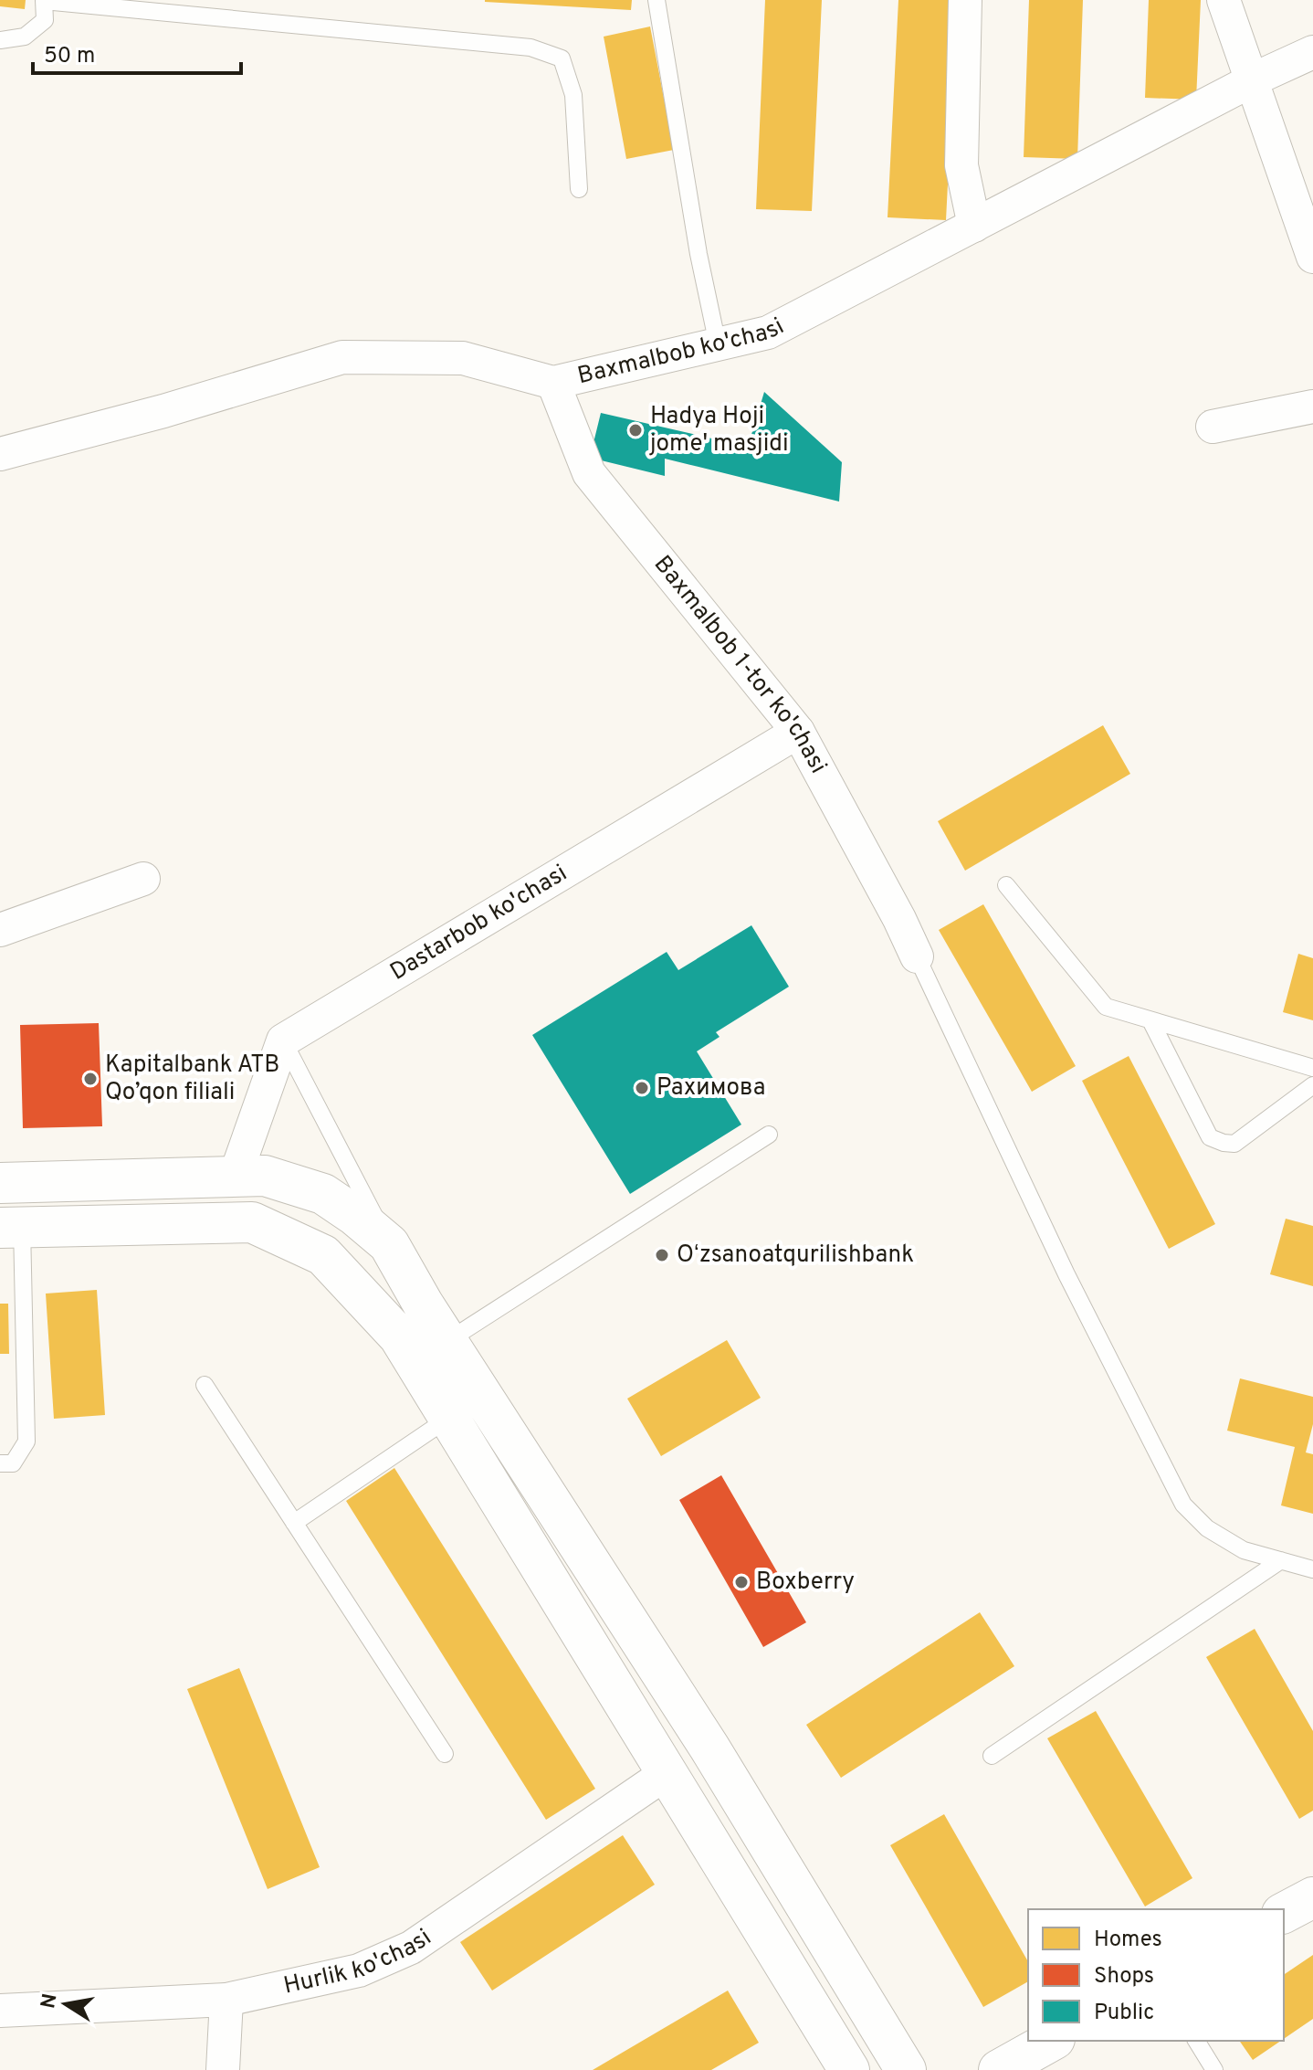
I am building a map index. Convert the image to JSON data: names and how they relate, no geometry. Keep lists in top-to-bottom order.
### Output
{
  "streets": {
    "street": [
      "Baxmalbob ko'chasi",
      "Baxmalbob 1-tor ko'chasi",
      "Dastarbob ko'chasi",
      "Hurlik ko'chasi"
    ]
  },
  "crossings": [
    ["Baxmalbob ko'chasi", "Baxmalbob 1-tor ko'chasi"],
    ["Baxmalbob 1-tor ko'chasi", "Dastarbob ko'chasi"]
  ],
  "places": [
    "Hadya Hoji jome' masjidi",
    "Kapitalbank ATB Qo’qon filiali",
    "Рахимова",
    "Oʻzsanoatqurilishbank",
    "Boxberry"
  ],
  "legend": ["Homes", "Shops", "Public"],
  "scale_bar": "50 m",
  "north": "left"
}
